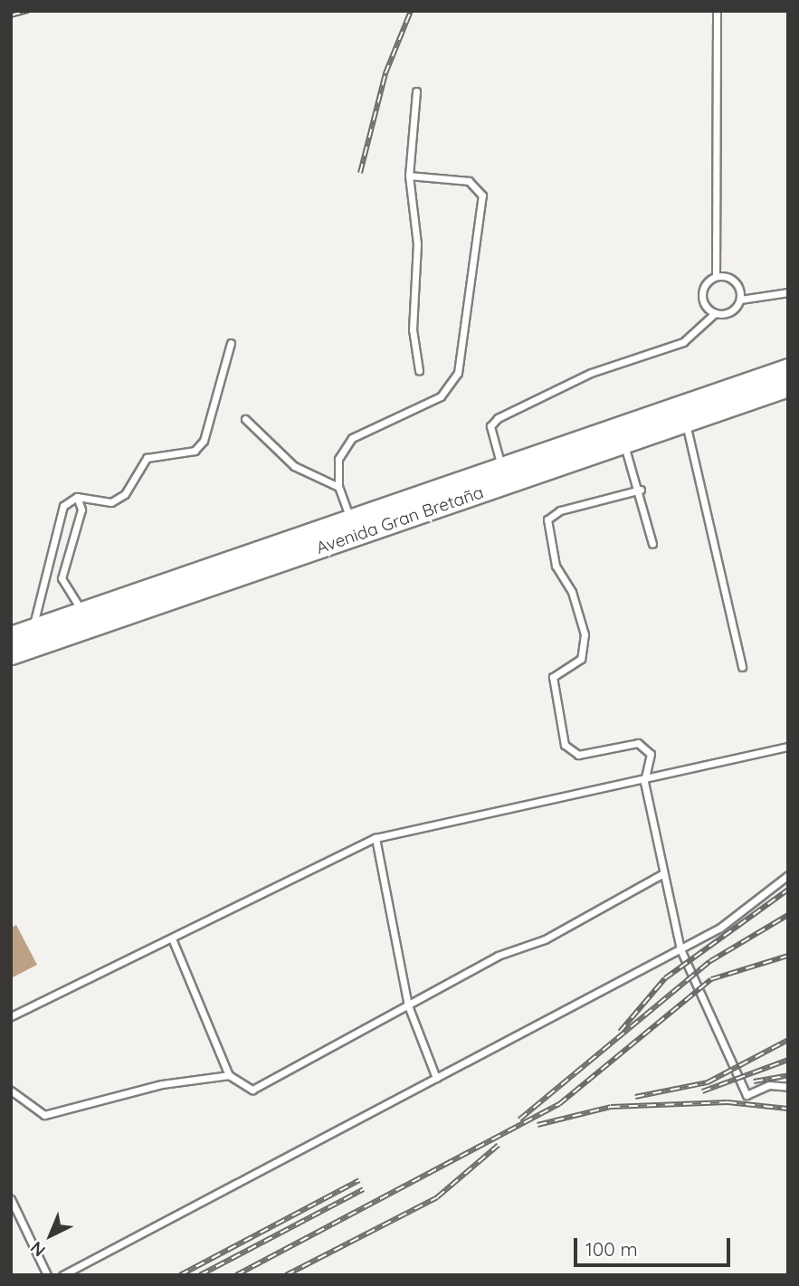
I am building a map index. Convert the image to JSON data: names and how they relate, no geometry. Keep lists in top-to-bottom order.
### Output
{
  "streets": {
    "main road": ["Avenida Gran Bretaña"]
  },
  "scale_bar": "100 m",
  "north": "bottom left"
}
